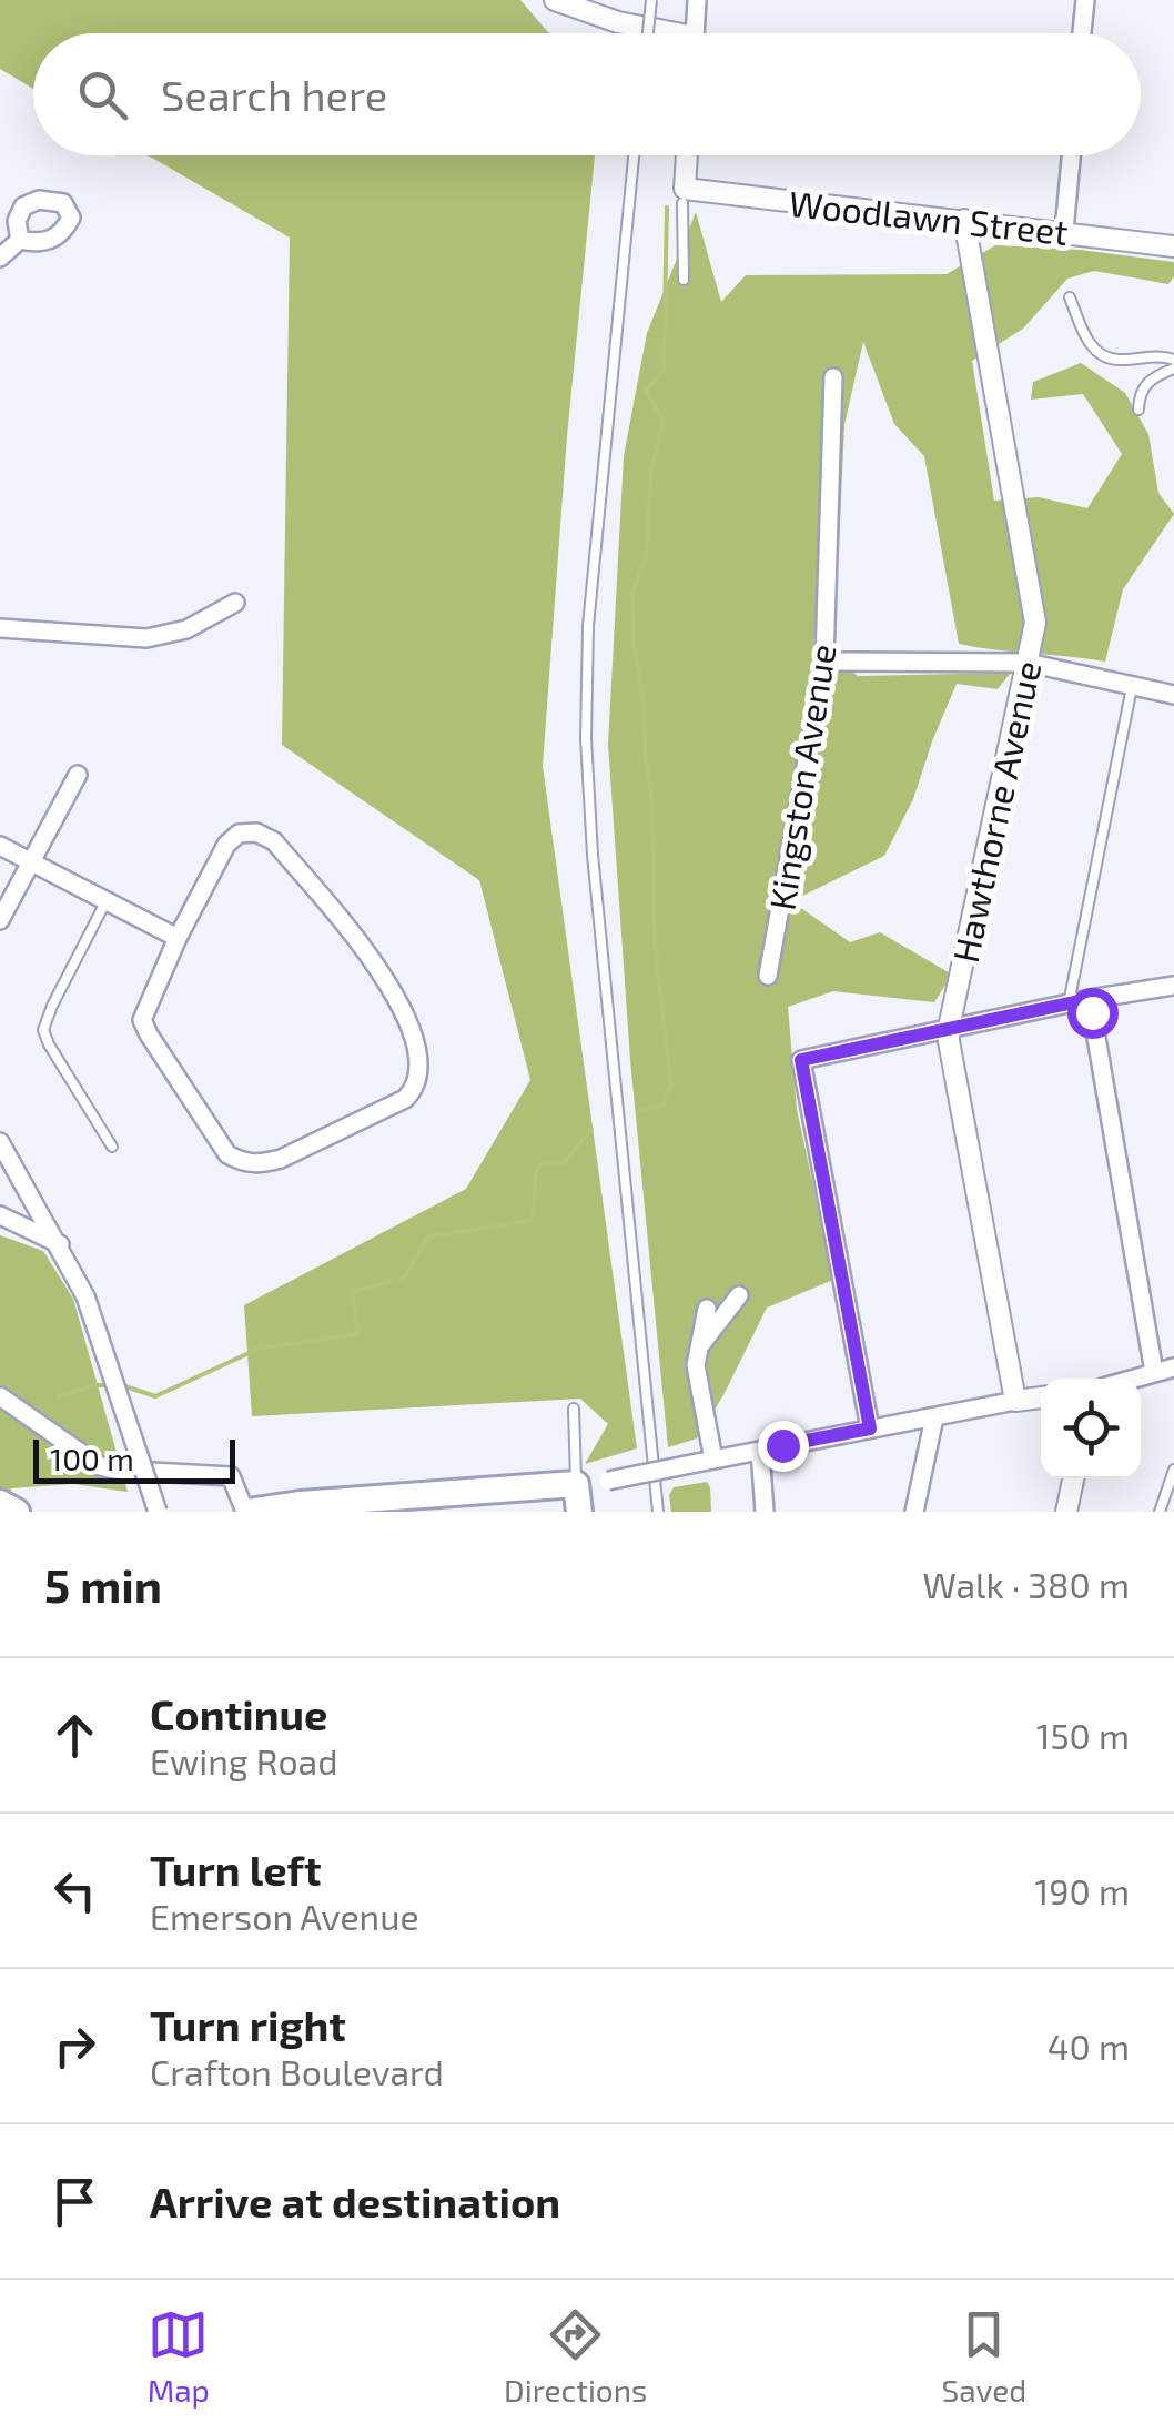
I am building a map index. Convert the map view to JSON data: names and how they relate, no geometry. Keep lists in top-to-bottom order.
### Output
{
  "streets": {
    "street": ["Woodlawn Street", "Kingston Avenue", "Hawthorne Avenue"]
  },
  "crossings": [
    ["Woodlawn Street", "Hawthorne Avenue"]
  ],
  "scale_bar": "100 m",
  "page": {
    "search": "Search here",
    "scale": "100 m",
    "heading": ["5 min", "Walk · 380 m"],
    "list": [
      ["Continue", "Ewing Road", "150 m"],
      ["Turn left", "Emerson Avenue", "190 m"],
      ["Turn right", "Crafton Boulevard", "40 m"],
      "Arrive at destination"
    ],
    "nav": ["Map", "Directions", "Saved"]
  }
}
